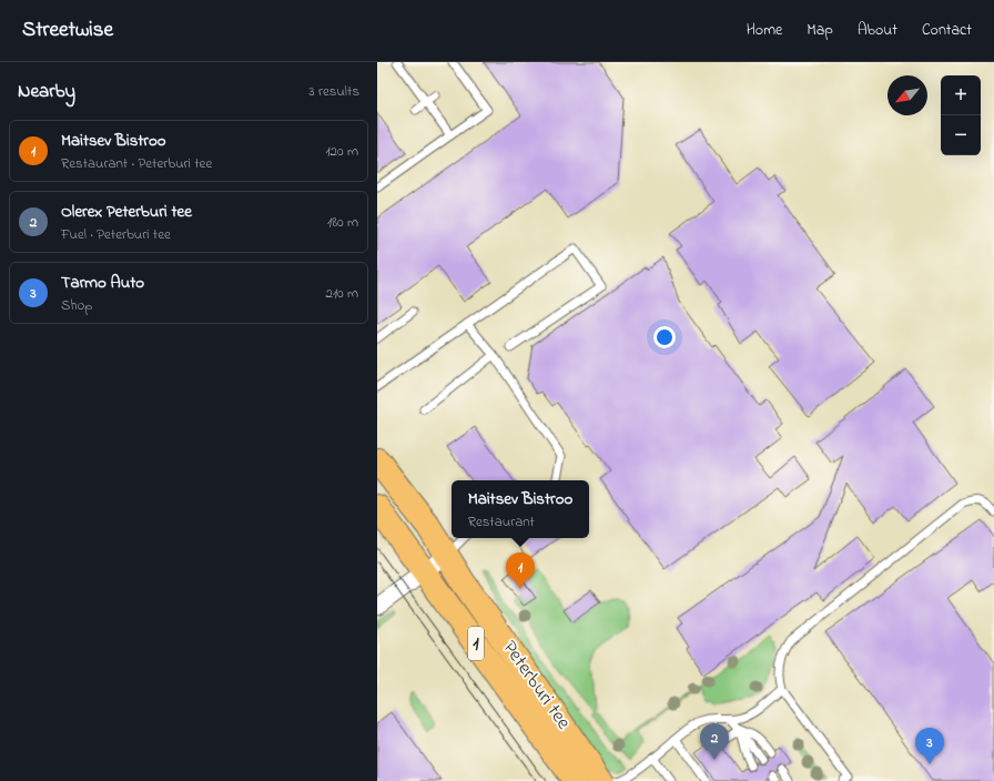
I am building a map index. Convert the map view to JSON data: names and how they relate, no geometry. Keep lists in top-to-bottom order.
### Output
{
  "streets": {
    "highway": ["1", "Peterburi tee"]
  },
  "north": "bottom left",
  "page": {
    "header": "Streetwise",
    "nav": [
      "Home",
      "Map",
      "About",
      "Contact"
    ],
    "heading": ["Nearby", "3 results"],
    "map_buttons": ["+", "−"],
    "list": [
      {
        "mark": "1",
        "name": "Maitsev Bistroo",
        "note": "Restaurant · Peterburi tee",
        "value": "120 m"
      },
      {
        "mark": "2",
        "name": "Olerex Peterburi tee",
        "note": "Fuel · Peterburi tee",
        "value": "180 m"
      },
      {
        "mark": "3",
        "name": "Tarmo Auto",
        "note": "Shop",
        "value": "210 m"
      }
    ],
    "popup": ["Maitsev Bistroo", "Restaurant"],
    "pins": ["1", "2", "3"]
  }
}
